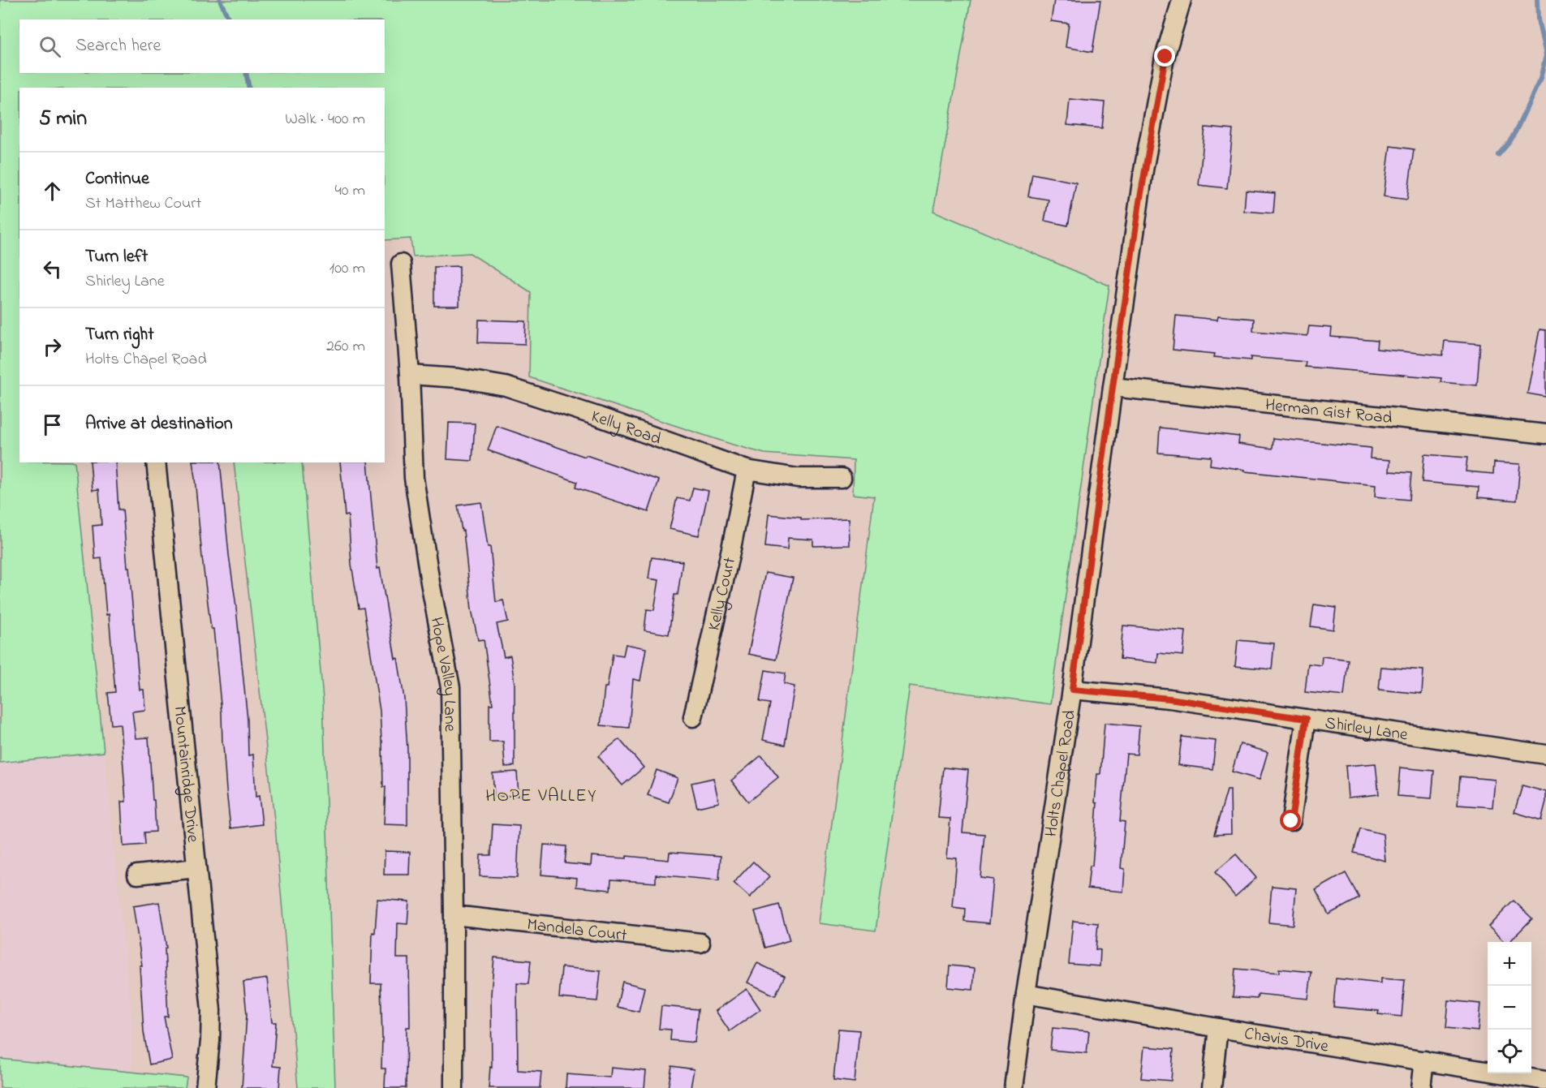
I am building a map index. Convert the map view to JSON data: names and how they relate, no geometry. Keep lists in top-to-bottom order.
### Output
{
  "streets": {
    "street": [
      "Herman Gist Road",
      "Kelly Road",
      "Kelly Court",
      "Hope Valley Lane",
      "Shirley Lane",
      "Holts Chapel Road",
      "Mountainridge Drive",
      "Mandela Court",
      "Chavis Drive"
    ]
  },
  "crossings": [
    ["Herman Gist Road", "Holts Chapel Road"],
    ["Kelly Road", "Kelly Court"],
    ["Kelly Road", "Hope Valley Lane"],
    ["Hope Valley Lane", "Mandela Court"],
    ["Shirley Lane", "Holts Chapel Road"],
    ["Holts Chapel Road", "Chavis Drive"]
  ],
  "districts": ["HOPE VALLEY"],
  "page": {
    "search": "Search here",
    "heading": ["5 min", "Walk · 400 m"],
    "list": [
      ["Continue", "St Matthew Court", "40 m"],
      ["Turn left", "Shirley Lane", "100 m"],
      ["Turn right", "Holts Chapel Road", "260 m"],
      "Arrive at destination"
    ],
    "map_buttons": ["+", "−"]
  }
}
